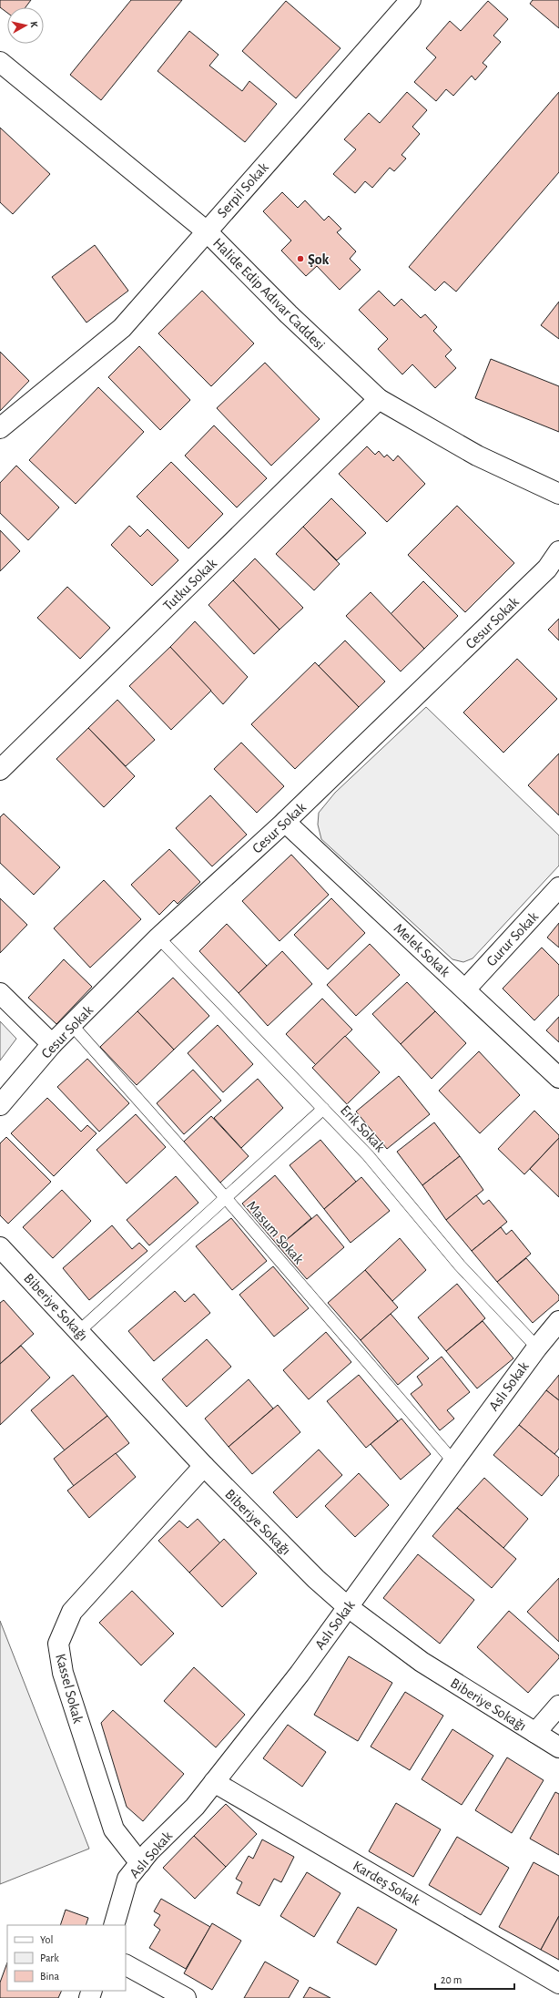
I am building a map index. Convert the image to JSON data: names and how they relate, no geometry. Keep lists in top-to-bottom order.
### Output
{
  "streets": {
    "street": [
      "Serpil Sokak",
      "Halide Edip Adıvar Caddesi",
      "Tutku Sokak",
      "Cesur Sokak",
      "Gurur Sokak",
      "Melek Sokak",
      "Biberiye Sokağı",
      "Aslı Sokak",
      "Kassel Sokak",
      "Kardeş Sokak"
    ],
    "lane": ["Erik Sokak", "Masum Sokak"]
  },
  "crossings": [
    ["Serpil Sokak", "Halide Edip Adıvar Caddesi"],
    ["Halide Edip Adıvar Caddesi", "Tutku Sokak"],
    ["Cesur Sokak", "Melek Sokak"],
    ["Cesur Sokak", "Erik Sokak"],
    ["Cesur Sokak", "Masum Sokak"],
    ["Gurur Sokak", "Melek Sokak"],
    ["Erik Sokak", "Aslı Sokak"],
    ["Masum Sokak", "Aslı Sokak"],
    ["Biberiye Sokağı", "Aslı Sokak"],
    ["Biberiye Sokağı", "Kassel Sokak"],
    ["Aslı Sokak", "Kassel Sokak"],
    ["Aslı Sokak", "Kardeş Sokak"]
  ],
  "places": ["Şok"],
  "legend": ["Yol", "Park", "Bina"],
  "scale_bar": "20 m",
  "north": "right"
}
